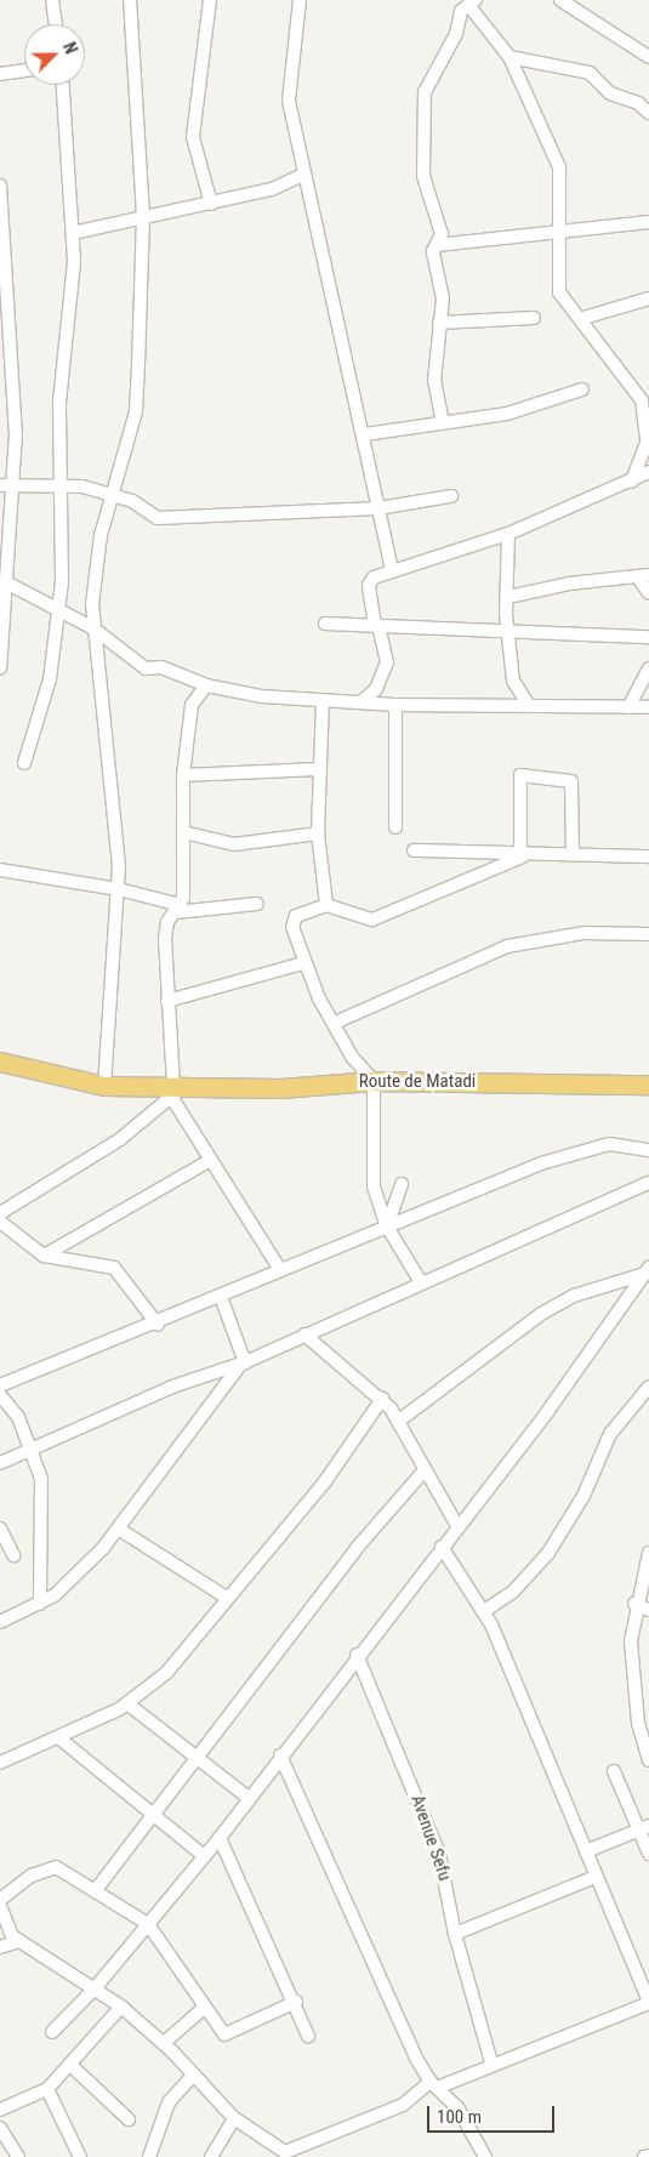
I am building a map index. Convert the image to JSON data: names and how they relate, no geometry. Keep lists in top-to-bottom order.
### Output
{
  "streets": {
    "highway": ["Route de Matadi"],
    "street": ["Avenue Sefu"]
  },
  "scale_bar": "100 m",
  "north": "top right"
}
